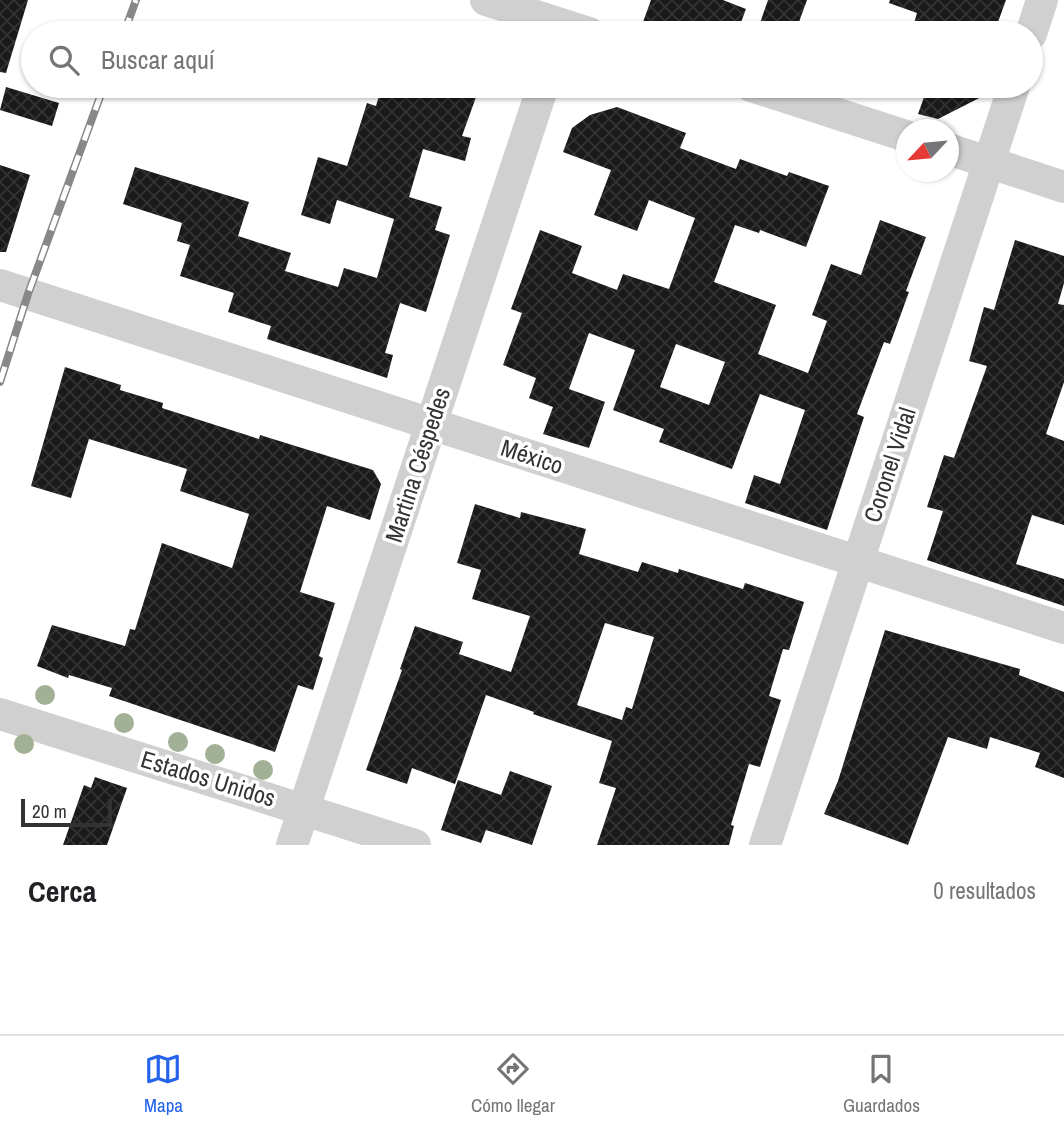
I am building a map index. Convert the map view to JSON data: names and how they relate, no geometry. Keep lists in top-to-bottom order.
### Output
{
  "streets": {
    "street": [
      "México",
      "Martina Céspedes",
      "Coronel Vidal",
      "Estados Unidos"
    ]
  },
  "crossings": [
    ["México", "Martina Céspedes"],
    ["México", "Coronel Vidal"],
    ["Martina Céspedes", "Estados Unidos"]
  ],
  "scale_bar": "20 m",
  "north": "bottom left",
  "page": {
    "search": "Buscar aquí",
    "scale": "20 m",
    "heading": ["Cerca", "0 resultados"],
    "nav": ["Mapa", "Cómo llegar", "Guardados"]
  }
}
